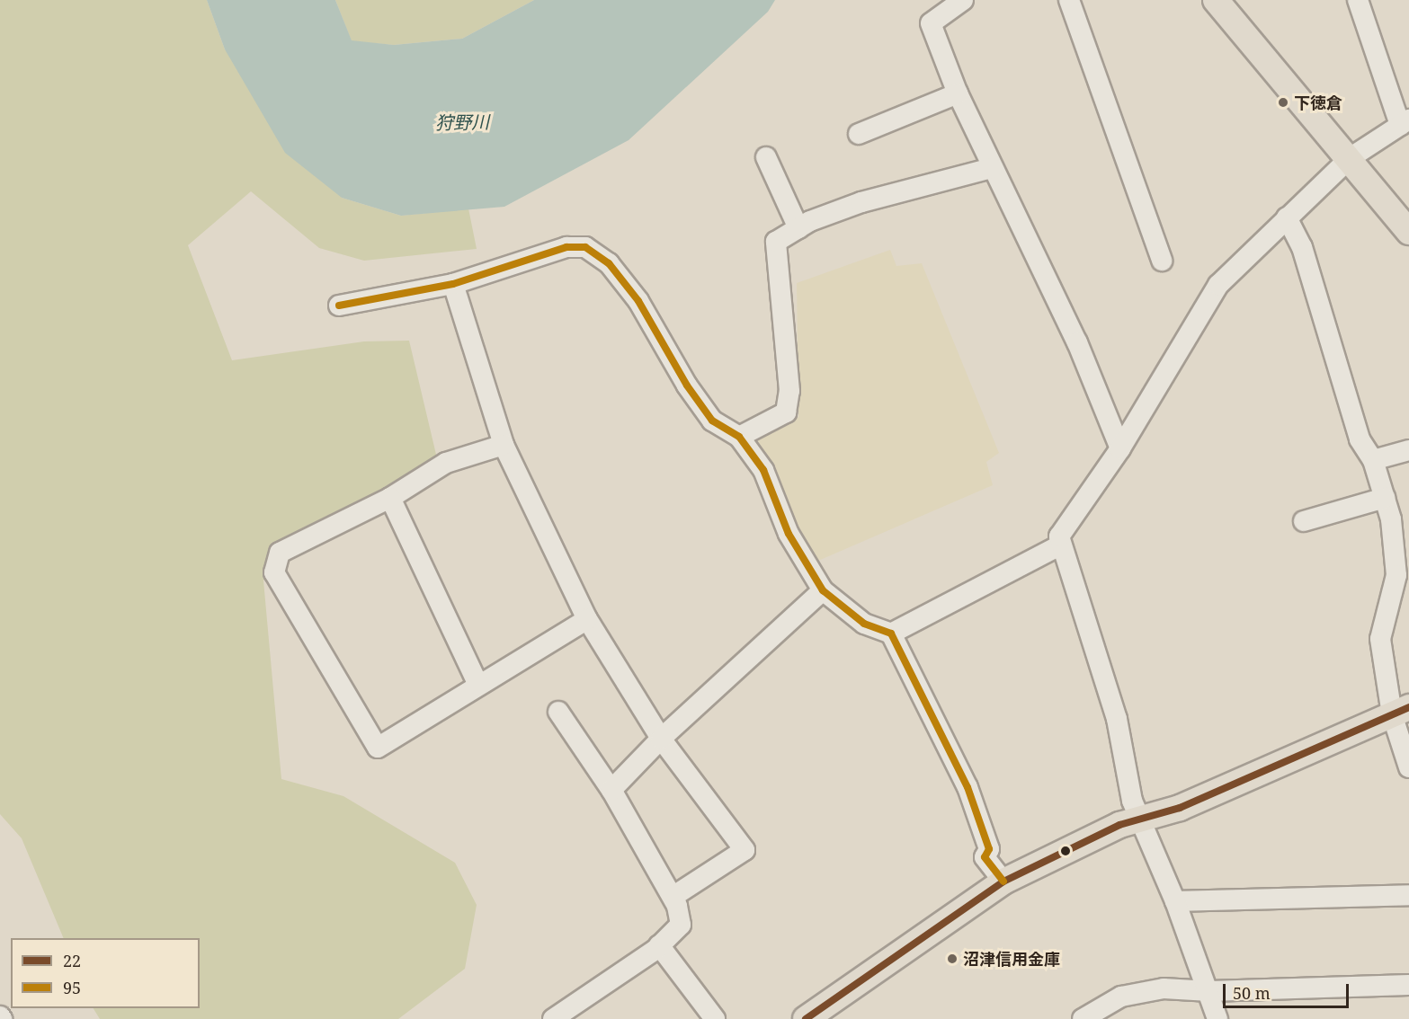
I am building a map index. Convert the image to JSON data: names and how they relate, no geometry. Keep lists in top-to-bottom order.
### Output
{
  "water": ["狩野川"],
  "places": ["下徳倉", "沼津信用金庫"],
  "lines": ["transit line 95", "transit line 22"],
  "legend": ["22", "95"],
  "scale_bar": "50 m"
}
